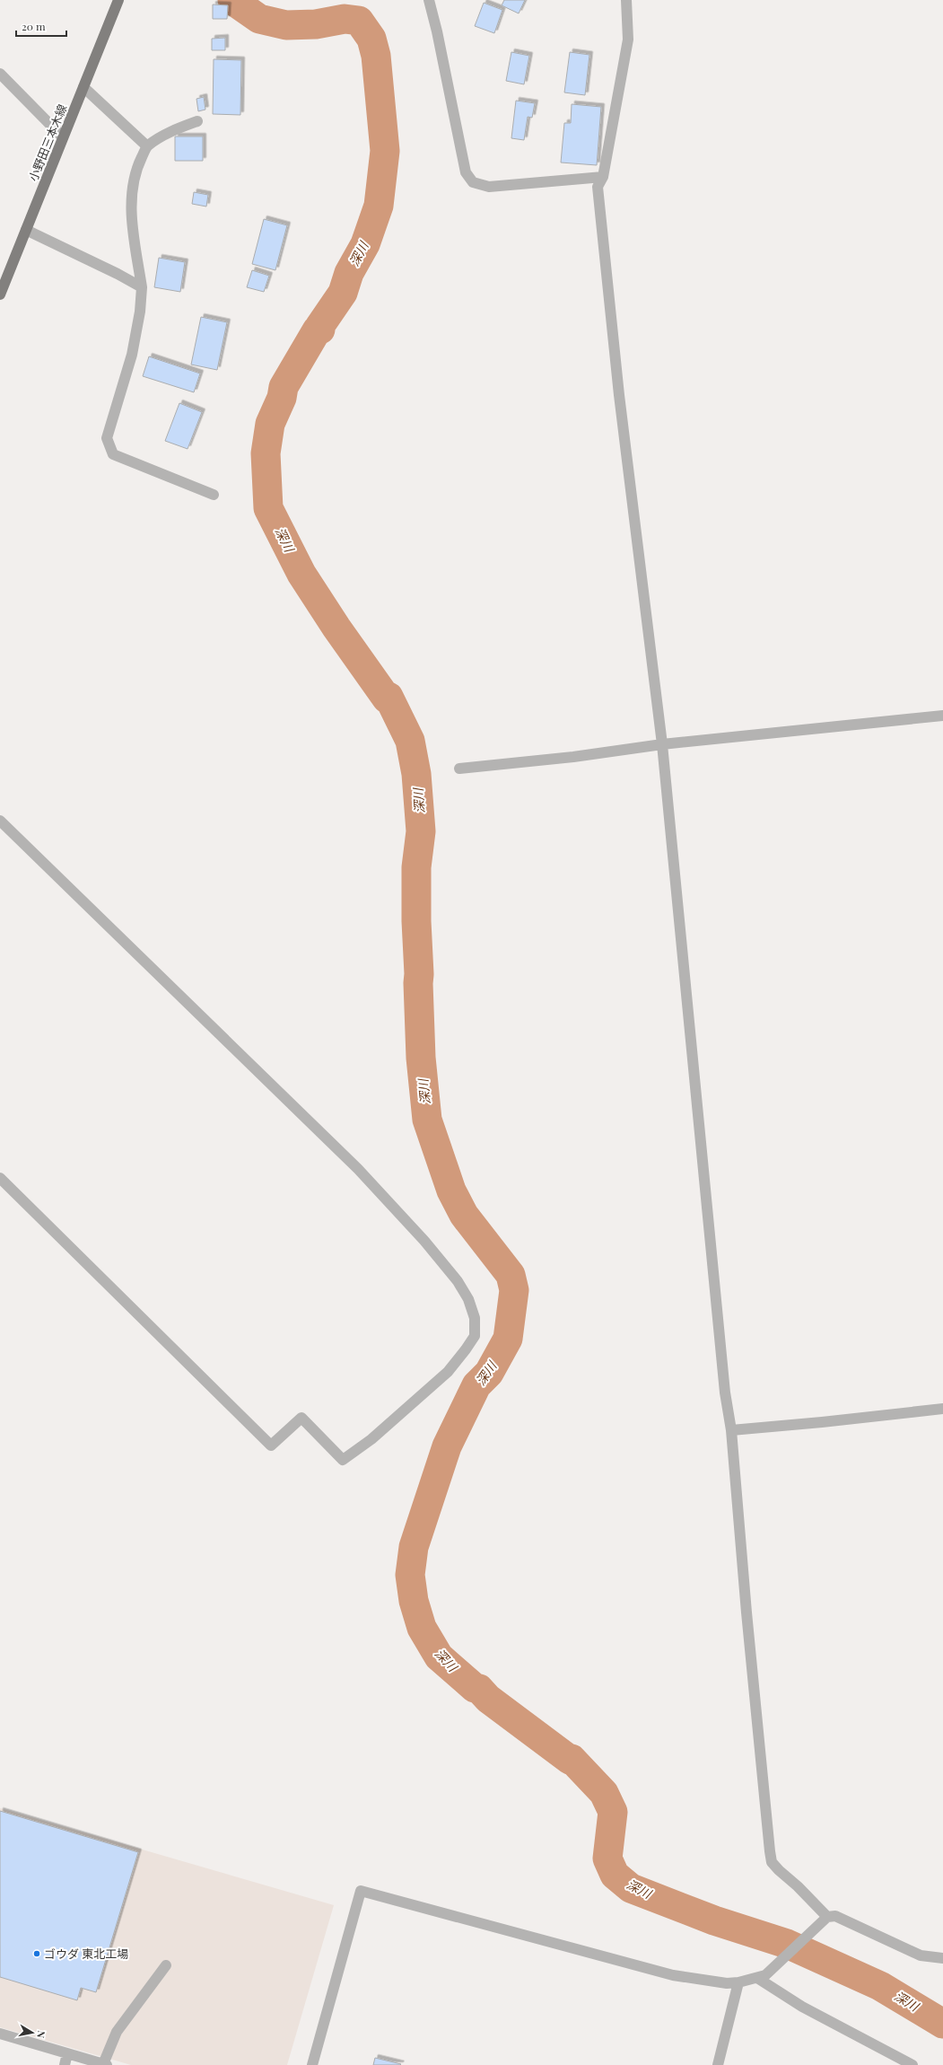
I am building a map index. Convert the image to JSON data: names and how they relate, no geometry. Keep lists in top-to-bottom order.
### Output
{
  "streets": {
    "main road": ["小野田三本木線"]
  },
  "water": ["深川"],
  "places": ["ゴウダ 東北工場"],
  "scale_bar": "20 m",
  "north": "right"
}
